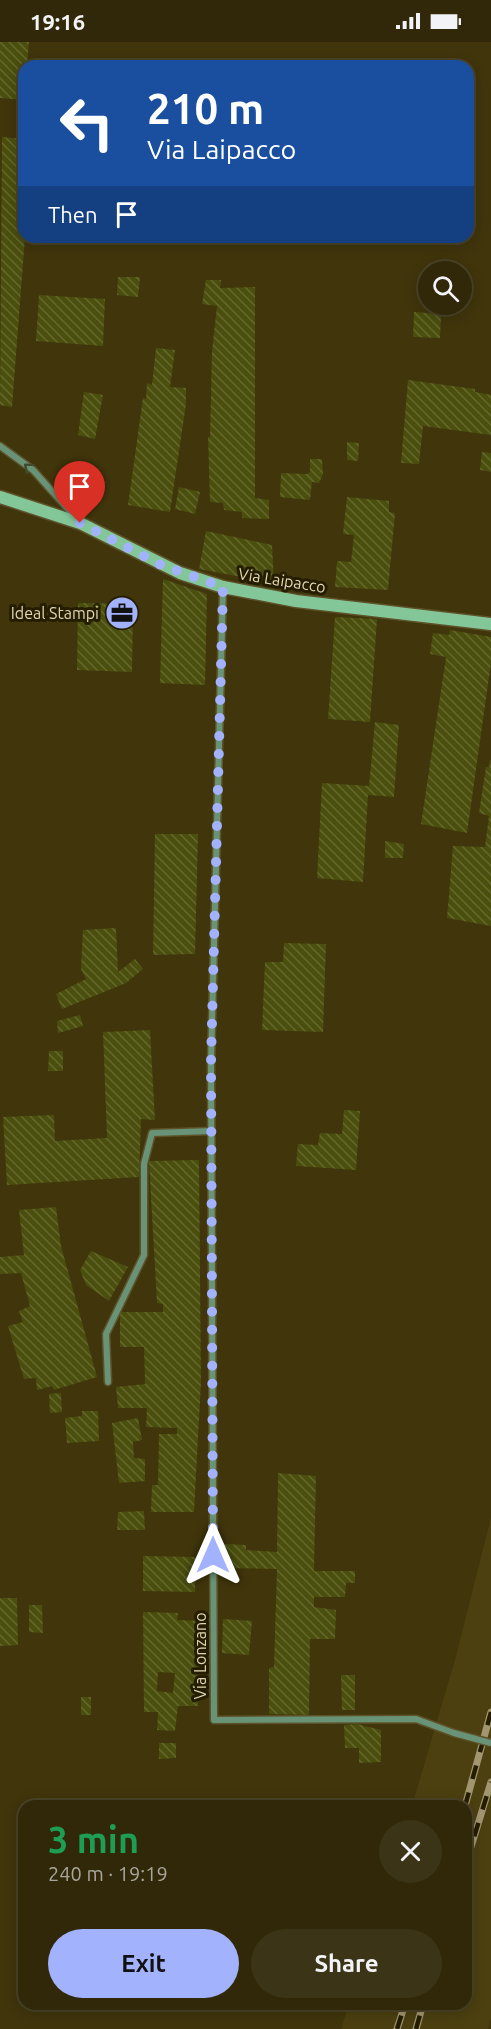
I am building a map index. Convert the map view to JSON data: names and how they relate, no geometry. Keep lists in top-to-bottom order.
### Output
{
  "streets": {
    "street": ["Via Laipacco", "Via Lonzano"]
  },
  "crossings": [
    ["Via Laipacco", "Via Lonzano"]
  ],
  "places": {
    "office": ["Ideal Stampi"]
  },
  "page": {
    "status": "19:16",
    "turn": ["210 m", "Via Laipacco"],
    "then": "Then",
    "heading": ["3 min", "240 m · 19:19"],
    "buttons": ["Exit", "Share"]
  }
}
